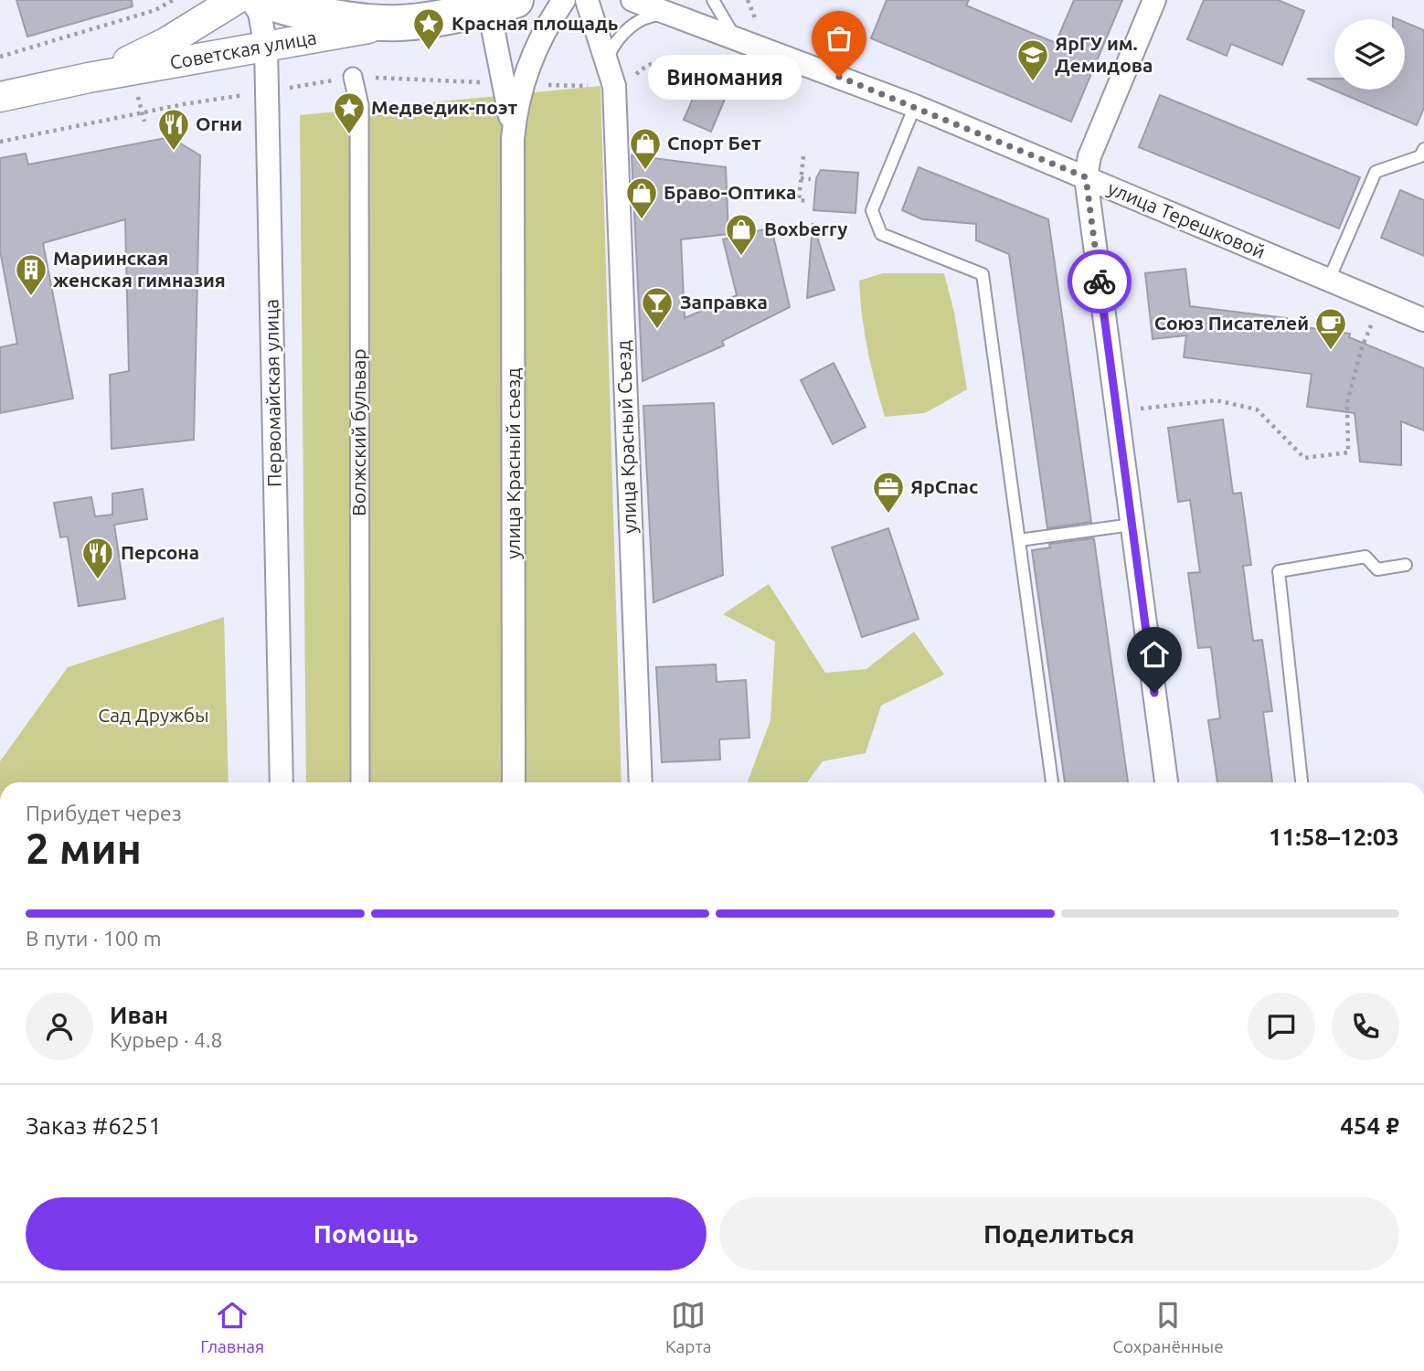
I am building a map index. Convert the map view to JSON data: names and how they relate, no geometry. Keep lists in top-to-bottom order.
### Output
{
  "streets": {
    "street": [
      "Советская улица",
      "улица Терешковой",
      "Первомайская улица",
      "Волжский бульвар",
      "улица Красный Съезд",
      "улица Красный съезд"
    ]
  },
  "crossings": [
    ["Советская улица", "Первомайская улица"]
  ],
  "parks": ["Сад Дружбы"],
  "places": {
    "place": ["Красная площадь", "Медведик-поэт"],
    "other": ["Виномания"],
    "school or university": ["ЯрГУ им. Демидова"],
    "restaurant": ["Огни", "Персона"],
    "shop": ["Спорт Бет", "Браво-Оптика", "Boxberry"],
    "building": ["Мариинская женская гимназия"],
    "bar": ["Заправка"],
    "cafe": ["Союз Писателей"],
    "office": ["ЯрСпас"]
  },
  "page": {
    "bubble": "Виномания",
    "heading": ["2 мин", "Прибудет через", "11:58–12:03"],
    "panel": [
      "Иван",
      "Курьер · 4.8",
      "Заказ #6251",
      "454 ₽"
    ],
    "bar": "В пути · 100 m",
    "buttons": ["Помощь", "Поделиться"],
    "tabs": ["Главная", "Карта", "Сохранённые"]
  }
}
